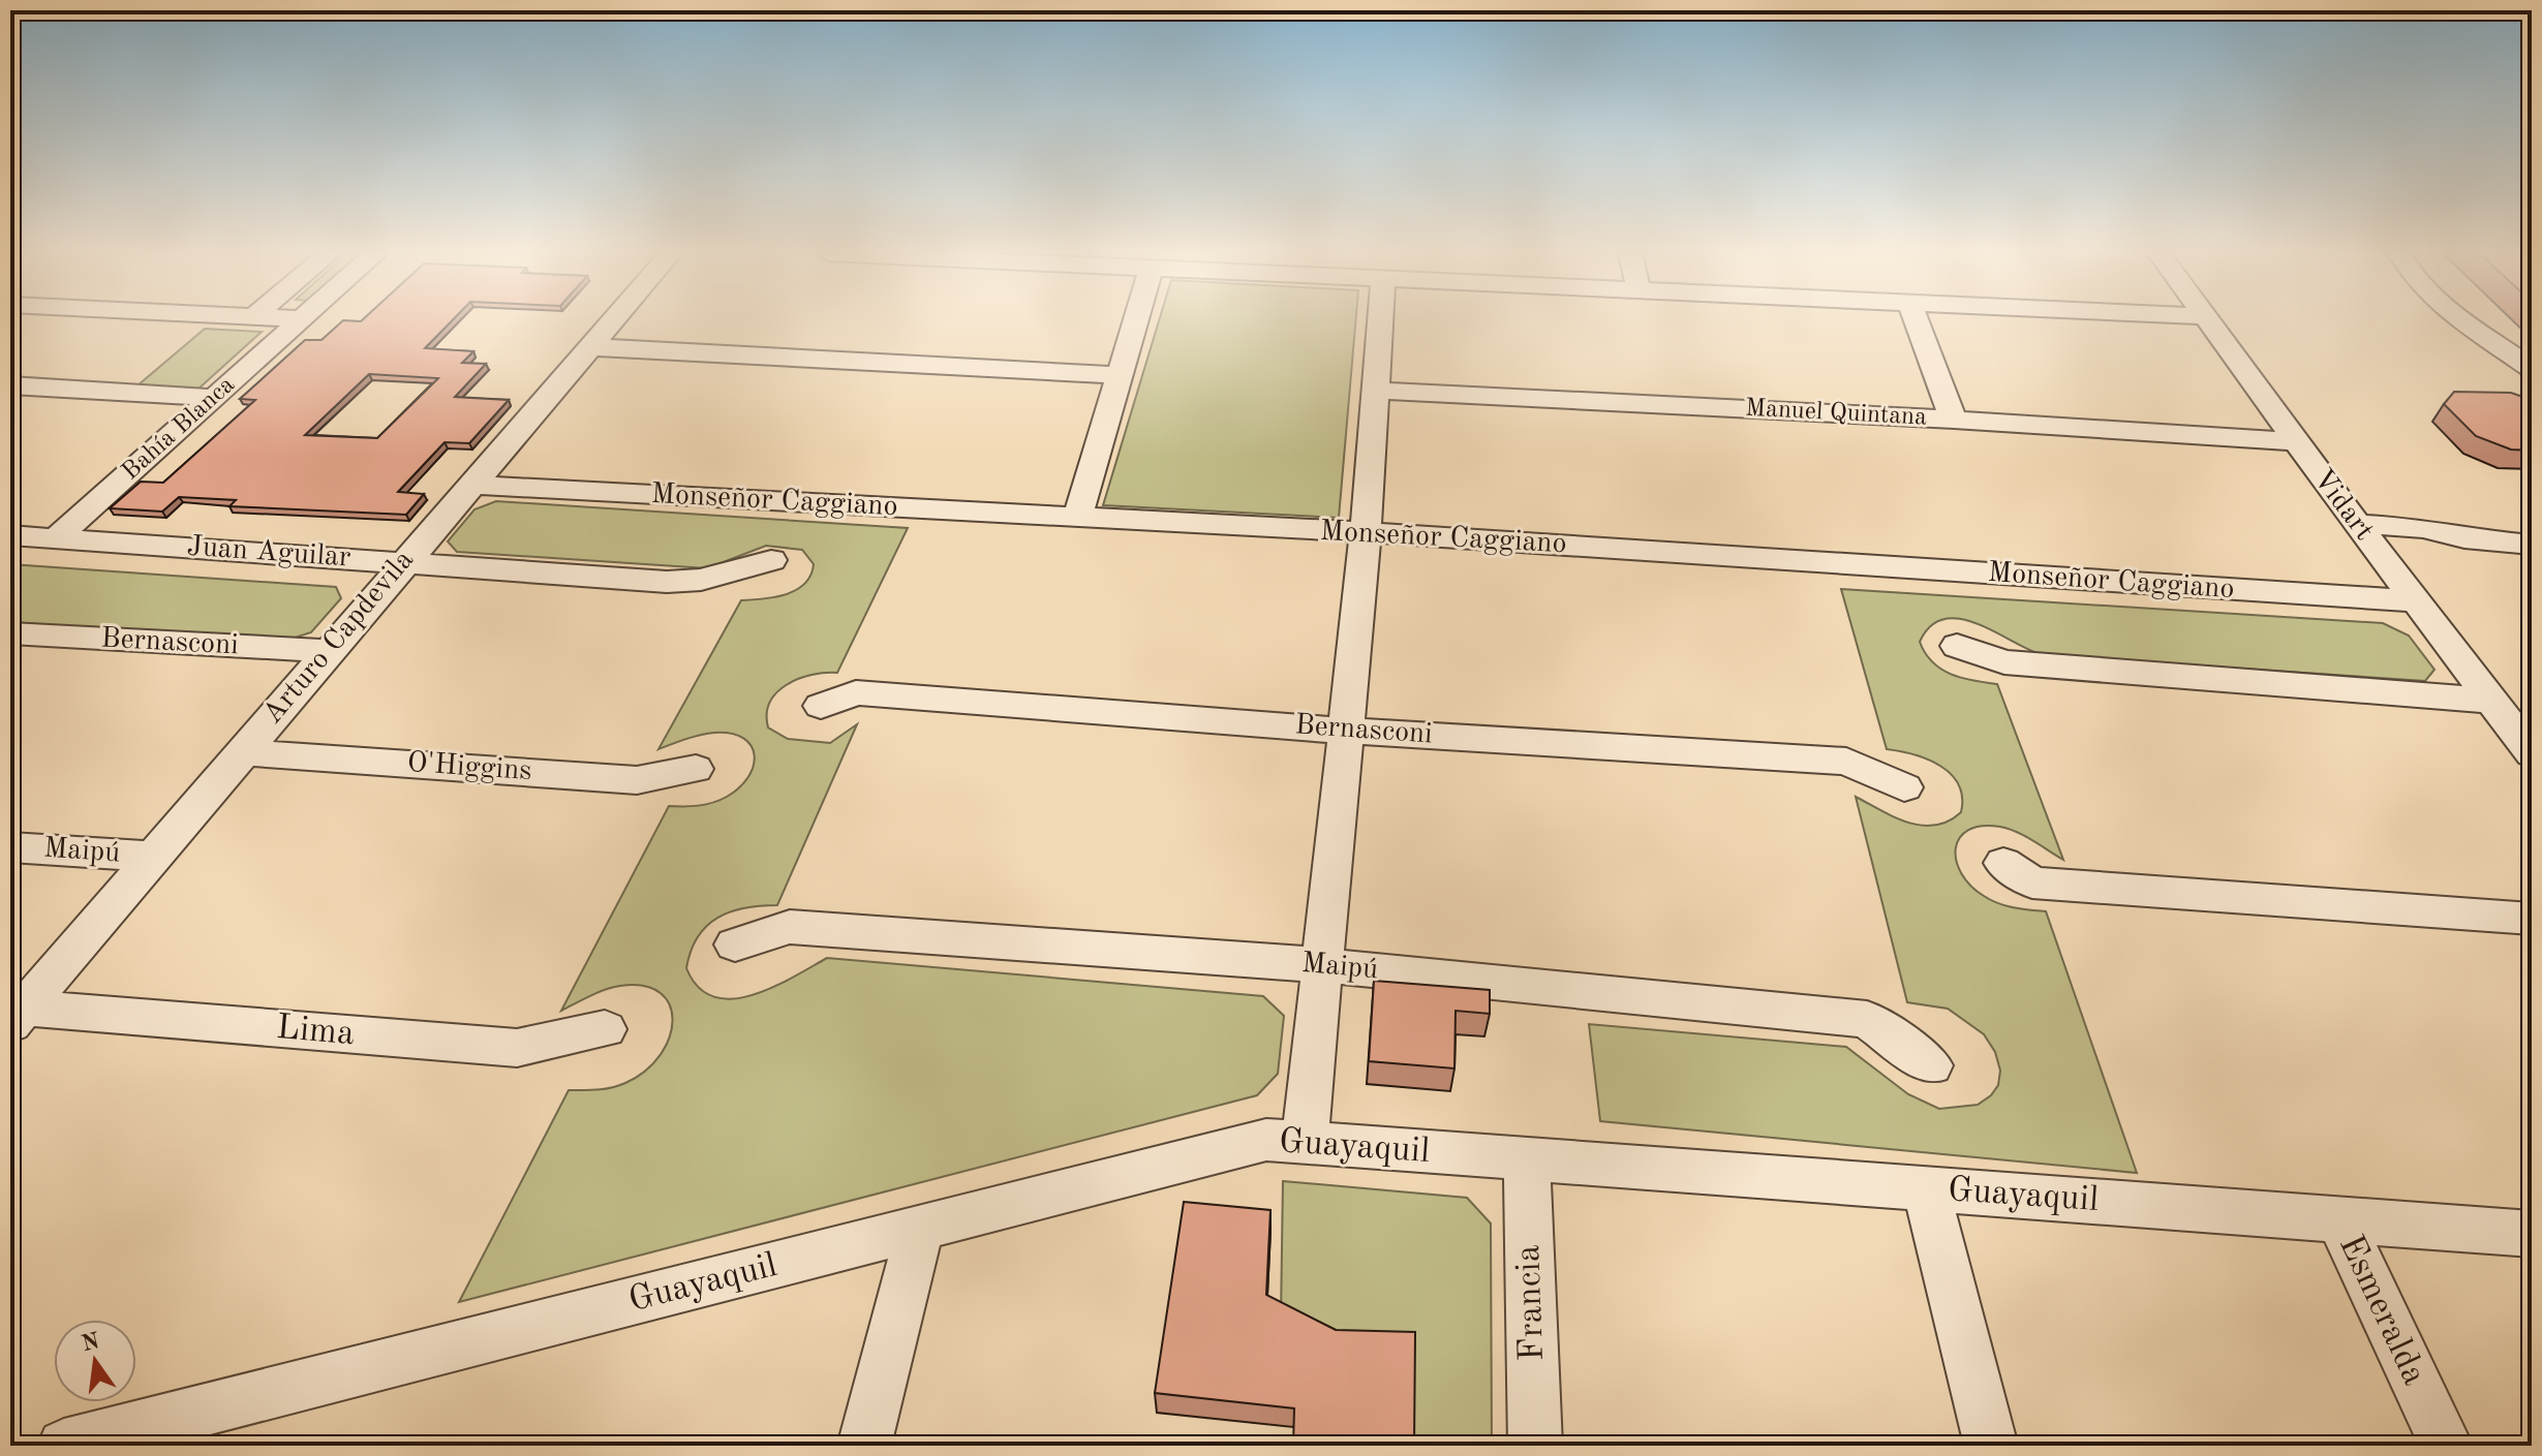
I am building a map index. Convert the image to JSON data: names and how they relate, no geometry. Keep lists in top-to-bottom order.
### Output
{
  "streets": {
    "street": [
      "Manuel Quintana",
      "Bahía Blanca",
      "Monseñor Caggiano",
      "Vidart",
      "Juan Aguilar",
      "Arturo Capdevila",
      "Bernasconi",
      "O'Higgins",
      "Maipú",
      "Lima",
      "Guayaquil",
      "Francia",
      "Esmeralda"
    ]
  },
  "crossings": [
    ["Manuel Quintana", "Vidart"],
    ["Bahía Blanca", "Juan Aguilar"],
    ["Monseñor Caggiano", "Vidart"],
    ["Monseñor Caggiano", "Arturo Capdevila"],
    ["Juan Aguilar", "Arturo Capdevila"],
    ["Arturo Capdevila", "Bernasconi"],
    ["Arturo Capdevila", "O'Higgins"],
    ["Arturo Capdevila", "Maipú"],
    ["Arturo Capdevila", "Lima"],
    ["Guayaquil", "Francia"],
    ["Guayaquil", "Esmeralda"]
  ],
  "north": "top"
}
